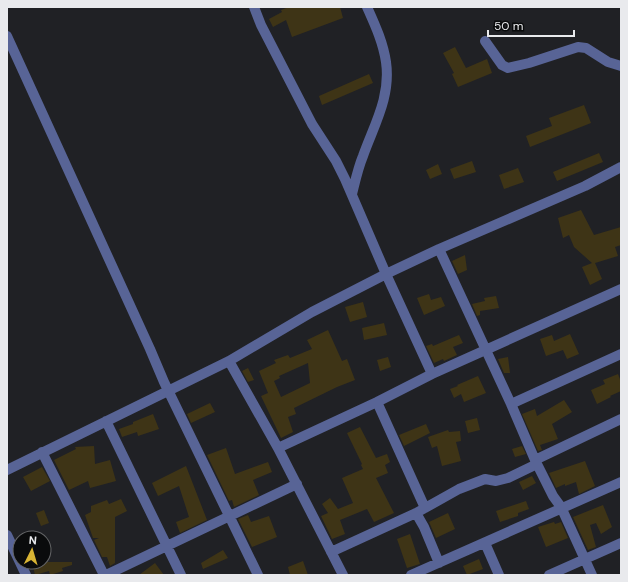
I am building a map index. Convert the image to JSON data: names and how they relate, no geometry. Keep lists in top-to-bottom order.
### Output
{
  "scale_bar": "50 m",
  "north": "top"
}
